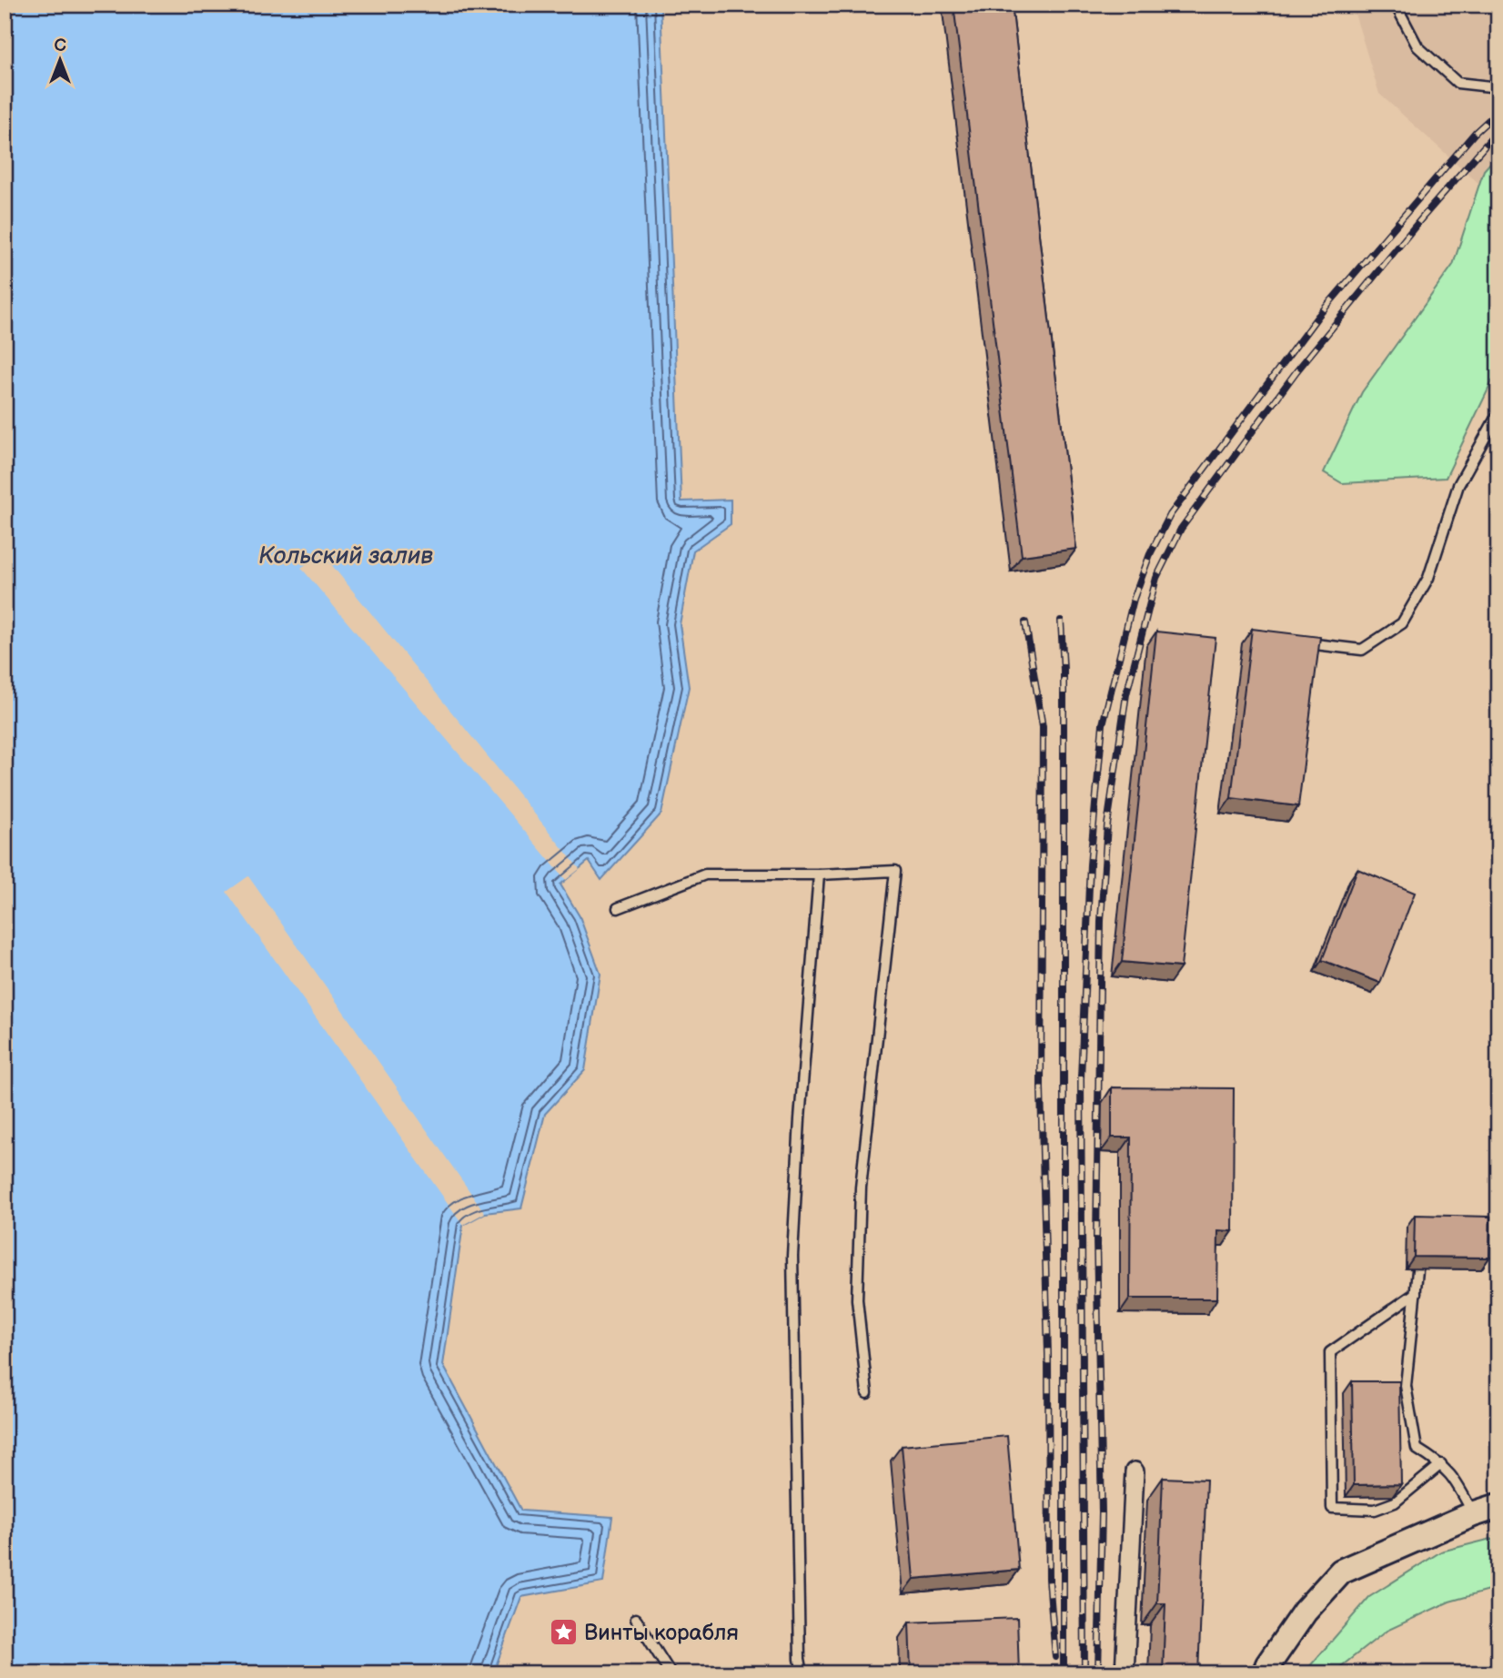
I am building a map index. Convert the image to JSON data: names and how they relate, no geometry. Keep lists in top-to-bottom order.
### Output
{
  "water": ["Кольский залив"],
  "places": {
    "place": ["Винты корабля"]
  },
  "north": "top"
}
